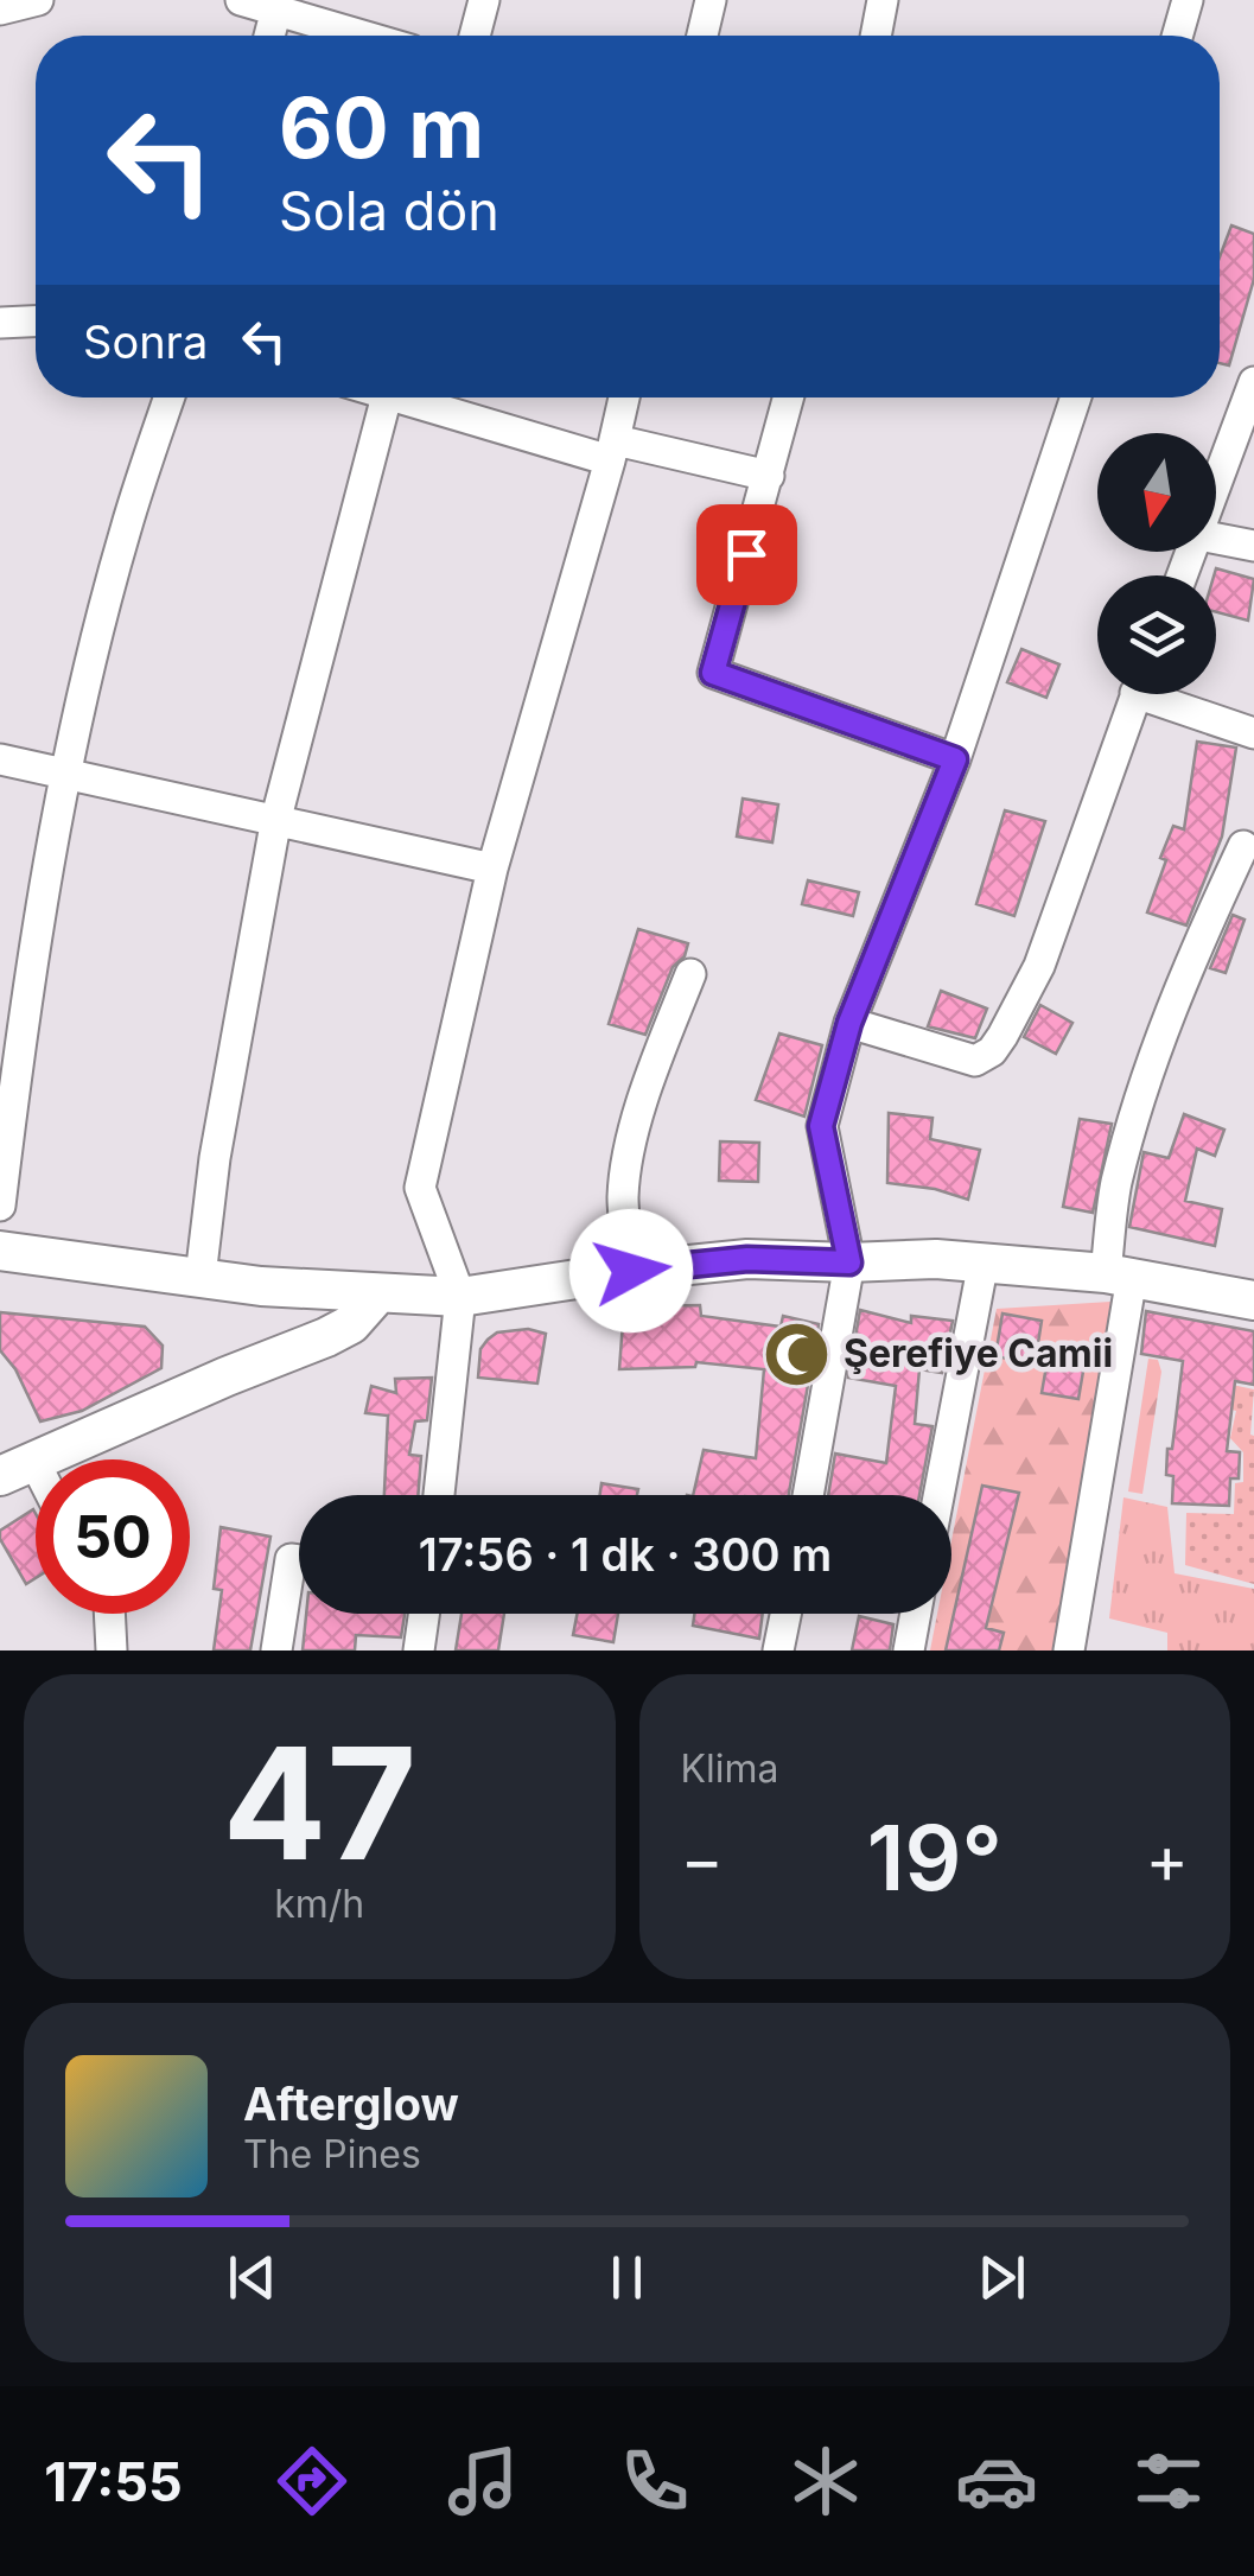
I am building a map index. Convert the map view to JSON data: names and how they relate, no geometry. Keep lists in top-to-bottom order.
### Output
{
  "places": {
    "mosque": ["Şerefiye Camii"]
  },
  "north": "bottom",
  "page": {
    "turn": ["60 m", "Sola dön"],
    "then": "Sonra",
    "limit": "50",
    "trip": "17:56 · 1 dk · 300 m",
    "tile": [
      ["47", "km/h"],
      "Klima"
    ],
    "heat": ["−", "19°", "+"],
    "song": ["Afterglow", "The Pines"],
    "tabs": "17:55"
  }
}
